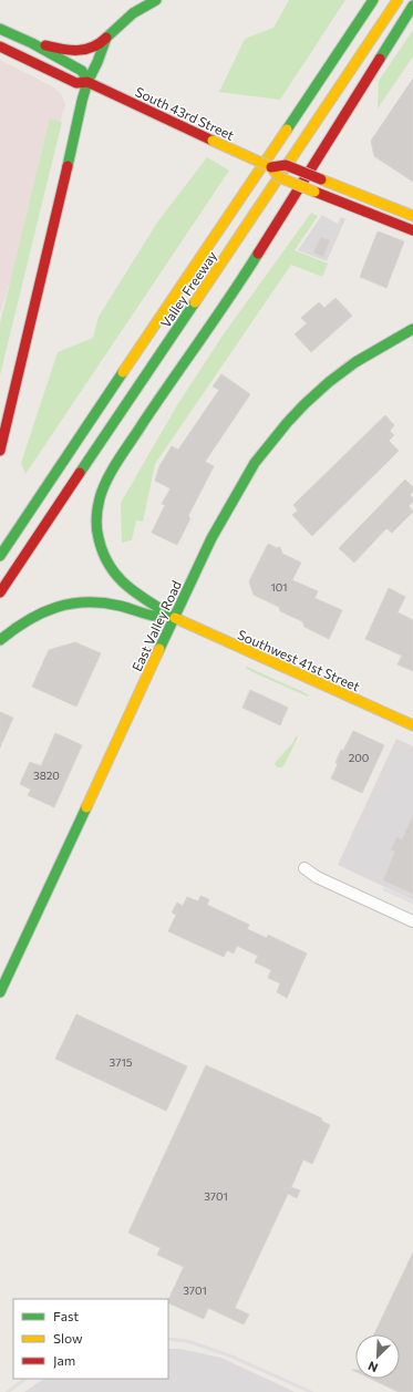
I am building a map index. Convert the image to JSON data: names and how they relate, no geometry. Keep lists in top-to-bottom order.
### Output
{
  "streets": {
    "main road": [
      "South 43rd Street",
      "Valley Freeway",
      "East Valley Road",
      "Southwest 41st Street"
    ]
  },
  "crossings": [
    ["East Valley Road", "Southwest 41st Street"]
  ],
  "house_numbers": [
    "101",
    "200",
    "3820",
    "3715",
    "3701",
    "3701"
  ],
  "legend": ["Fast", "Slow", "Jam"],
  "north": "bottom left"
}
